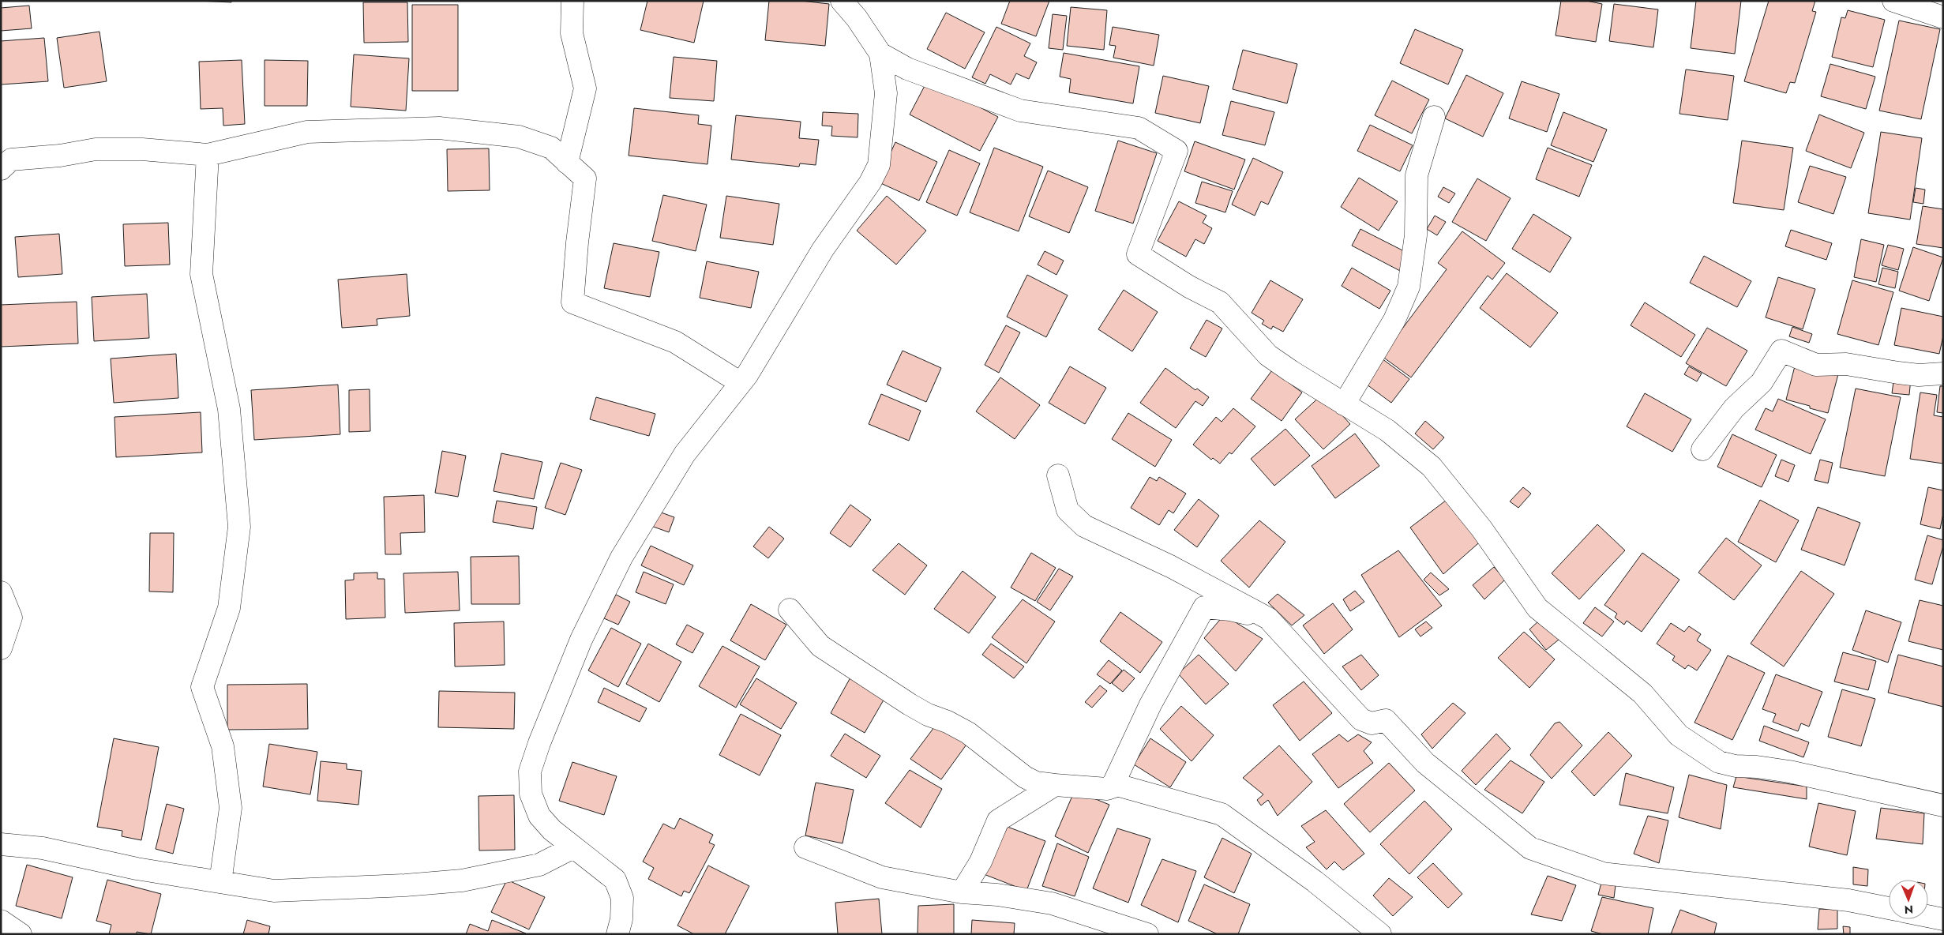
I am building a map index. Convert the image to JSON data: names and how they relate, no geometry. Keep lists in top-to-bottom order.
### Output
{
  "north": "bottom"
}
